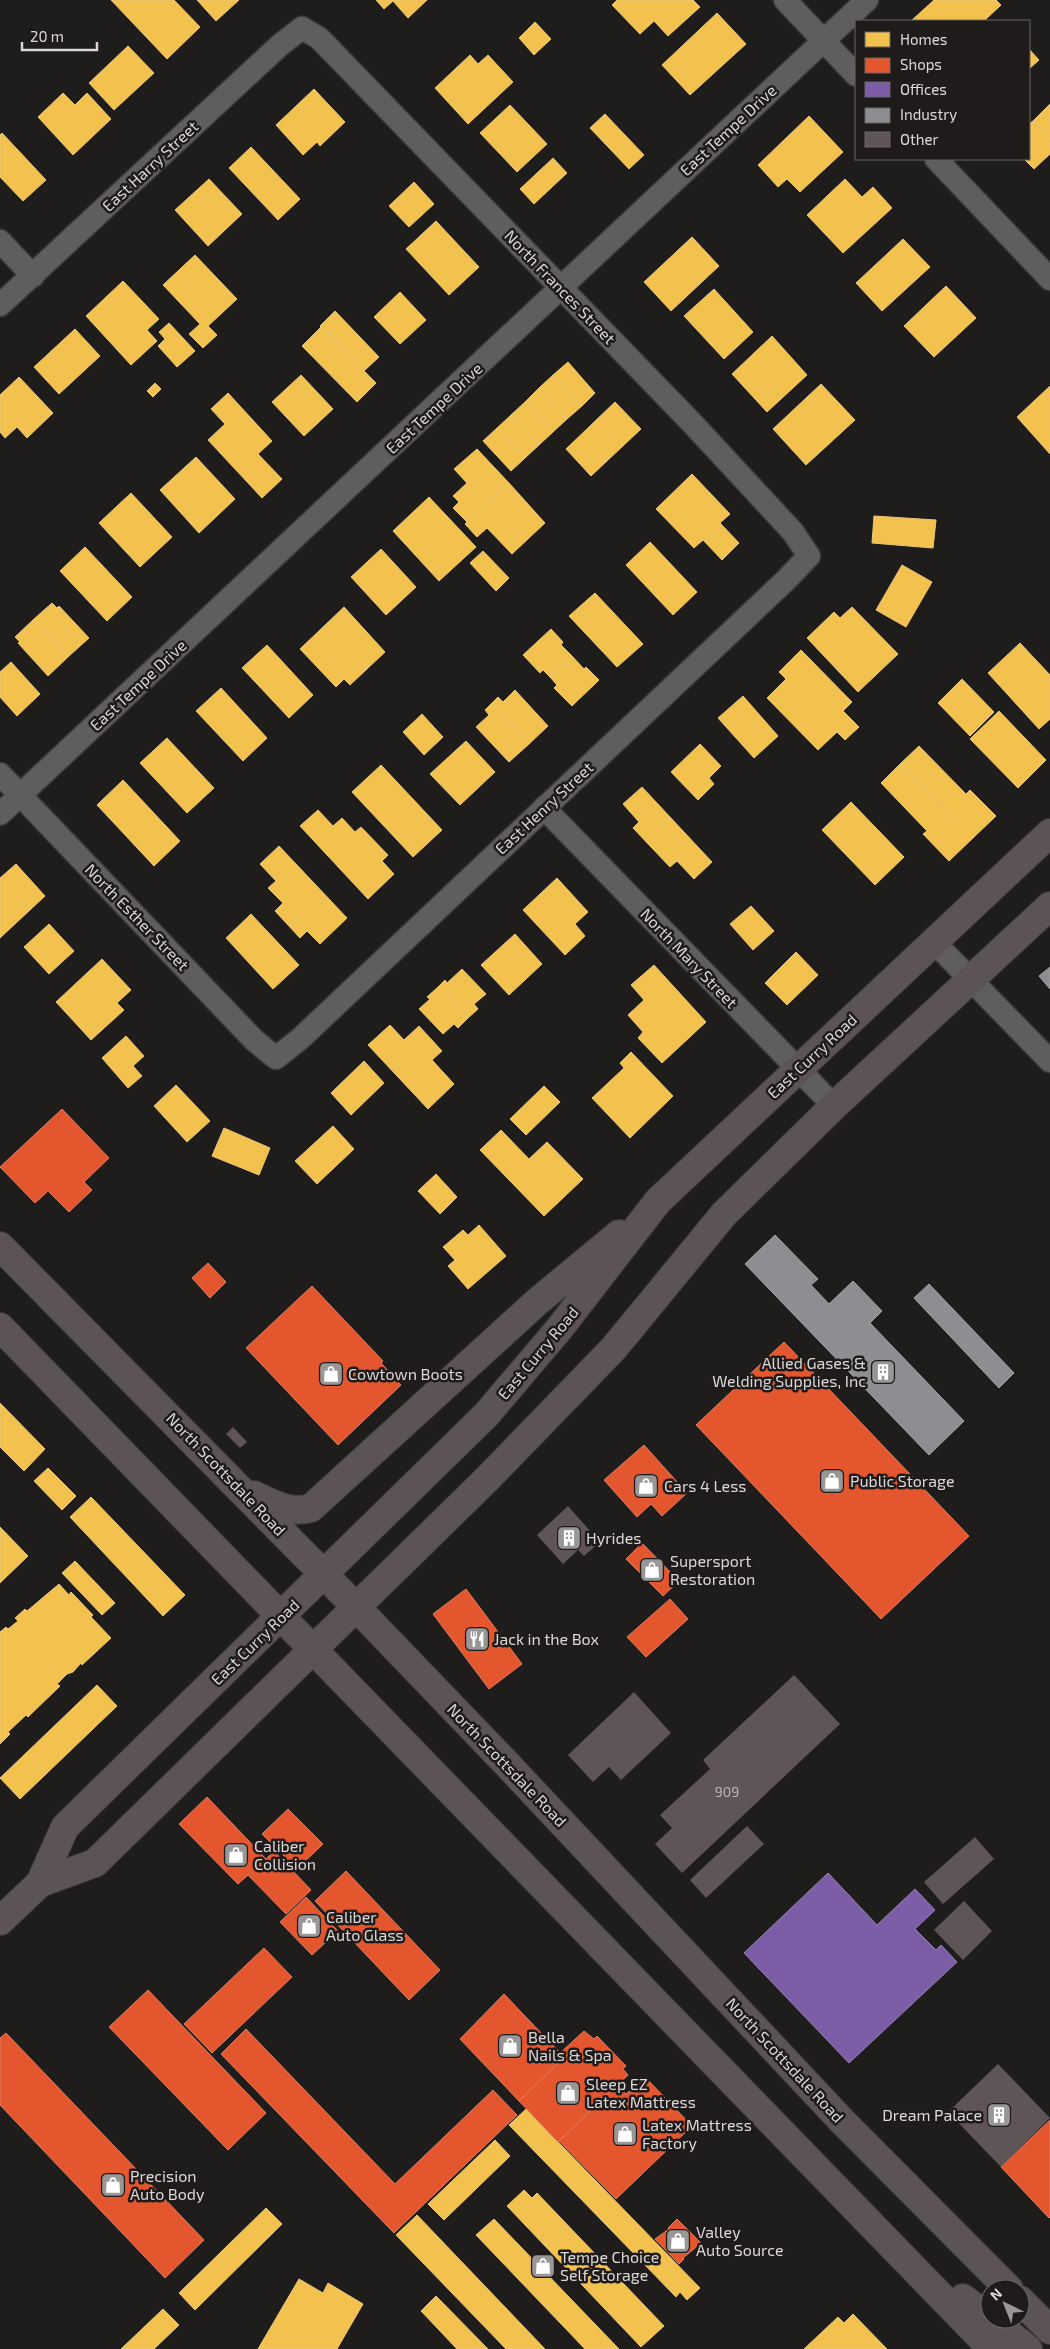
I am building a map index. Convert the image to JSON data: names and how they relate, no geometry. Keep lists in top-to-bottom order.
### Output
{
  "streets": {
    "main road": ["East Curry Road", "North Scottsdale Road"],
    "street": [
      "East Tempe Drive",
      "East Harry Street",
      "North Frances Street",
      "East Henry Street",
      "North Esther Street",
      "North Mary Street"
    ]
  },
  "crossings": [
    ["East Tempe Drive", "North Frances Street"],
    ["East Tempe Drive", "North Esther Street"],
    ["East Harry Street", "North Frances Street"],
    ["North Frances Street", "East Henry Street"],
    ["East Henry Street", "North Esther Street"],
    ["East Henry Street", "North Mary Street"],
    ["North Mary Street", "East Curry Road"],
    ["East Curry Road", "North Scottsdale Road"]
  ],
  "places": {
    "building": ["Allied Gases & Welding Supplies, Inc", "Hyrides", "Dream Palace"],
    "shop": [
      "Cowtown Boots",
      "Public Storage",
      "Cars 4 Less",
      "Supersport Restoration",
      "Caliber Collision",
      "Caliber Auto Glass",
      "Bella Nails & Spa",
      "Sleep EZ Latex Mattress",
      "Latex Mattress Factory",
      "Precision Auto Body",
      "Valley Auto Source",
      "Tempe Choice Self Storage"
    ],
    "restaurant": ["Jack in the Box"]
  },
  "house_numbers": ["909"],
  "legend": [
    "Homes",
    "Shops",
    "Offices",
    "Industry",
    "Other"
  ],
  "scale_bar": "20 m",
  "north": "top left"
}
